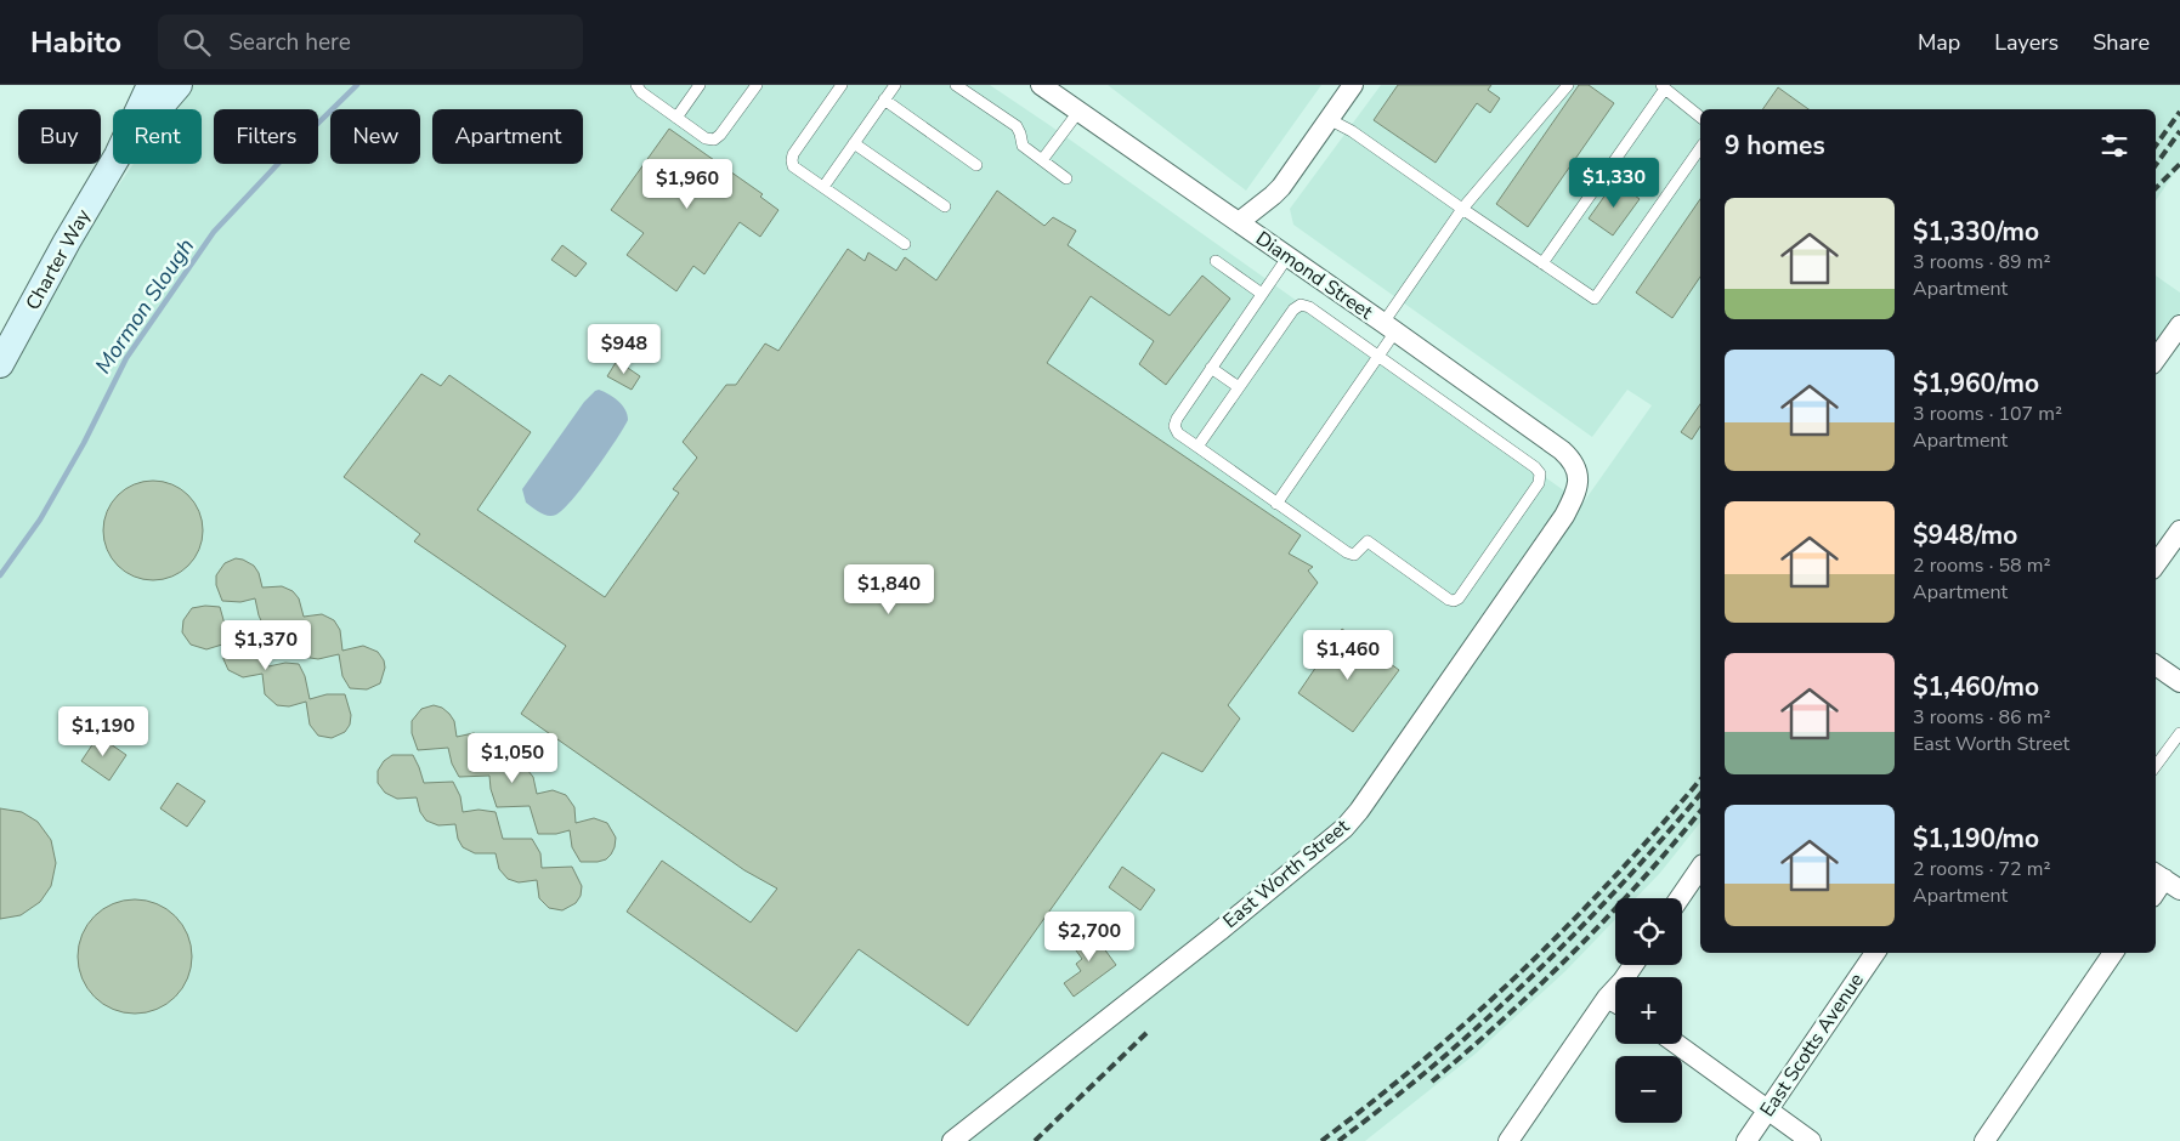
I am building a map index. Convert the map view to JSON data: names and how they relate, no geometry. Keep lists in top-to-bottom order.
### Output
{
  "streets": {
    "main road": ["Charter Way"],
    "street": ["Diamond Street", "East Worth Street", "East Scotts Avenue"]
  },
  "crossings": [
    ["Diamond Street", "East Worth Street"]
  ],
  "water": ["Mormon Slough"],
  "page": {
    "header": "Habito",
    "search": "Search here",
    "nav": ["Map", "Layers", "Share"],
    "chip": [
      "Buy",
      "Rent",
      "Filters",
      "New",
      "Apartment"
    ],
    "heading": "9 homes",
    "price": [
      "$1,330",
      "$1,960",
      "$948",
      "$1,840",
      "$1,370",
      "$1,460",
      "$1,190",
      "$1,050",
      "$2,700"
    ],
    "list": [
      {
        "name": "$1,330/mo",
        "note": "3 rooms · 89 m² · Apartment"
      },
      {
        "name": "$1,960/mo",
        "note": "3 rooms · 107 m² · Apartment"
      },
      {
        "name": "$948/mo",
        "note": "2 rooms · 58 m² · Apartment"
      },
      {
        "name": "$1,460/mo",
        "note": "3 rooms · 86 m² · East Worth Street"
      },
      {
        "name": "$1,190/mo",
        "note": "2 rooms · 72 m² · Apartment"
      }
    ],
    "map_buttons": ["+", "−"]
  }
}
